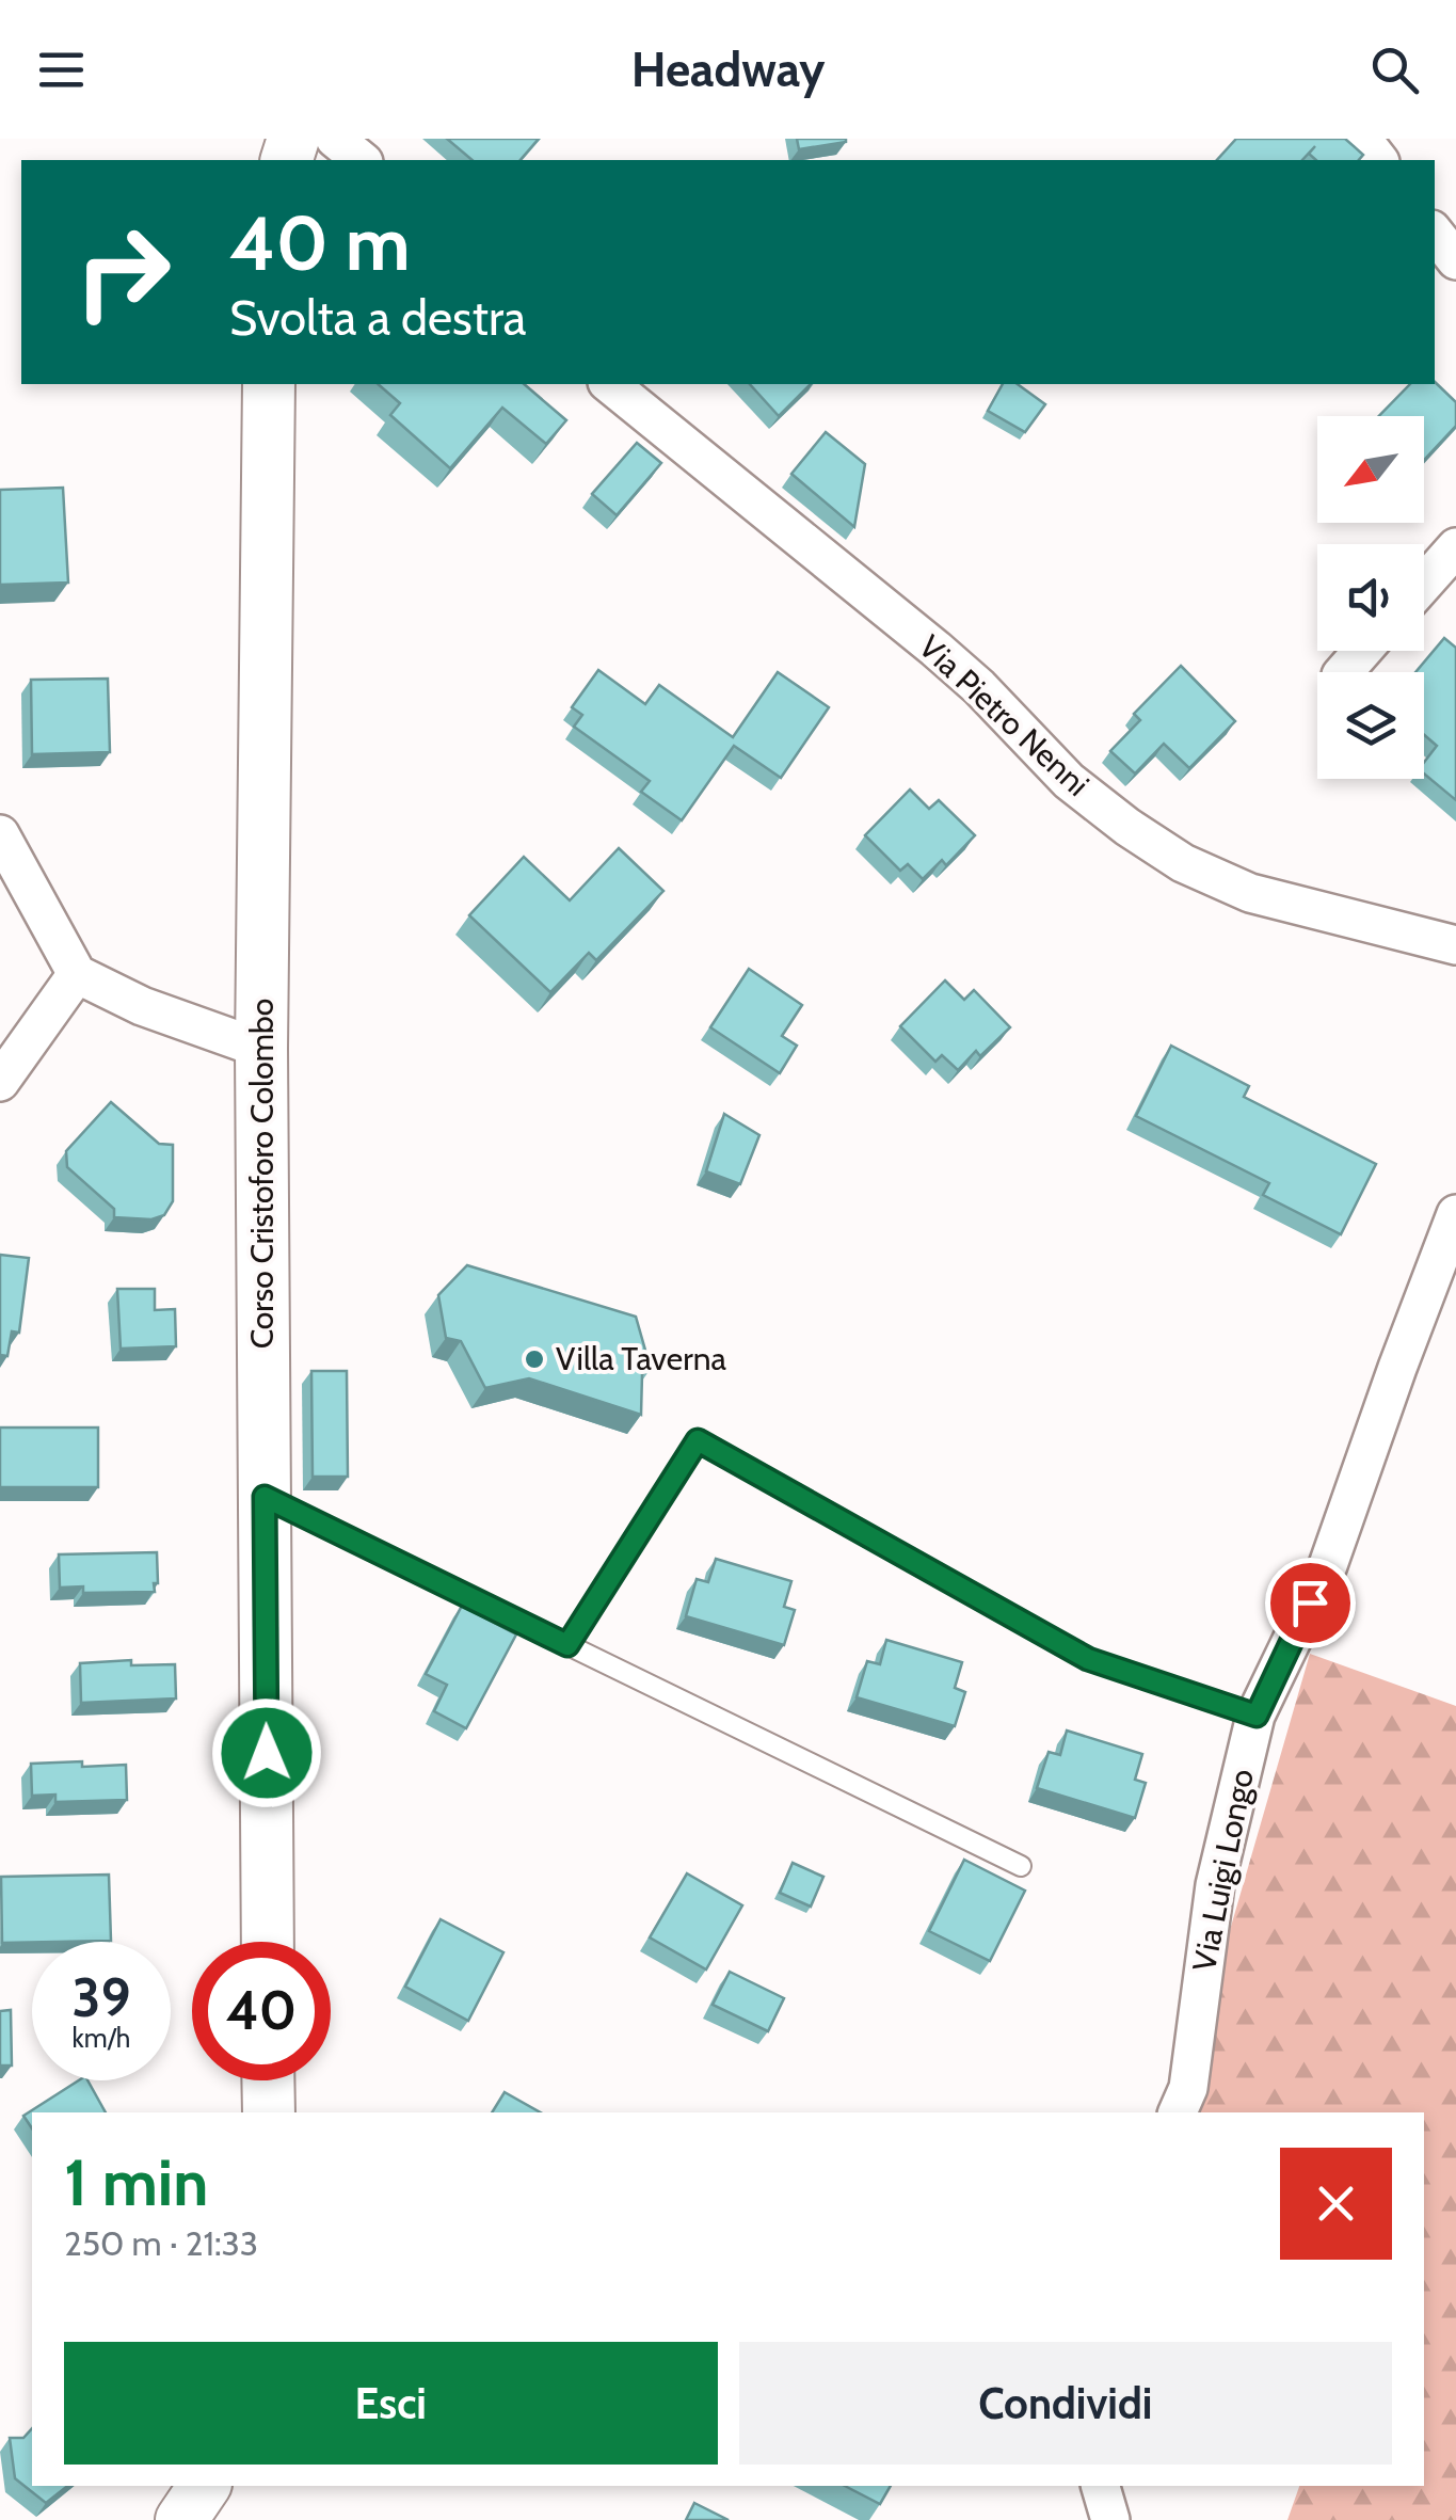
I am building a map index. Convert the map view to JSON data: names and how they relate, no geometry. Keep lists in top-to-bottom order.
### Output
{
  "streets": {
    "street": ["Via Pietro Nenni", "Corso Cristoforo Colombo", "Via Luigi Longo"]
  },
  "places": ["Villa Taverna"],
  "north": "bottom left",
  "page": {
    "header": "Headway",
    "turn": ["40 m", "Svolta a destra"],
    "speed": "39 km/h",
    "limit": "40",
    "heading": ["1 min", "250 m · 21:33"],
    "buttons": ["Esci", "Condividi"]
  }
}
